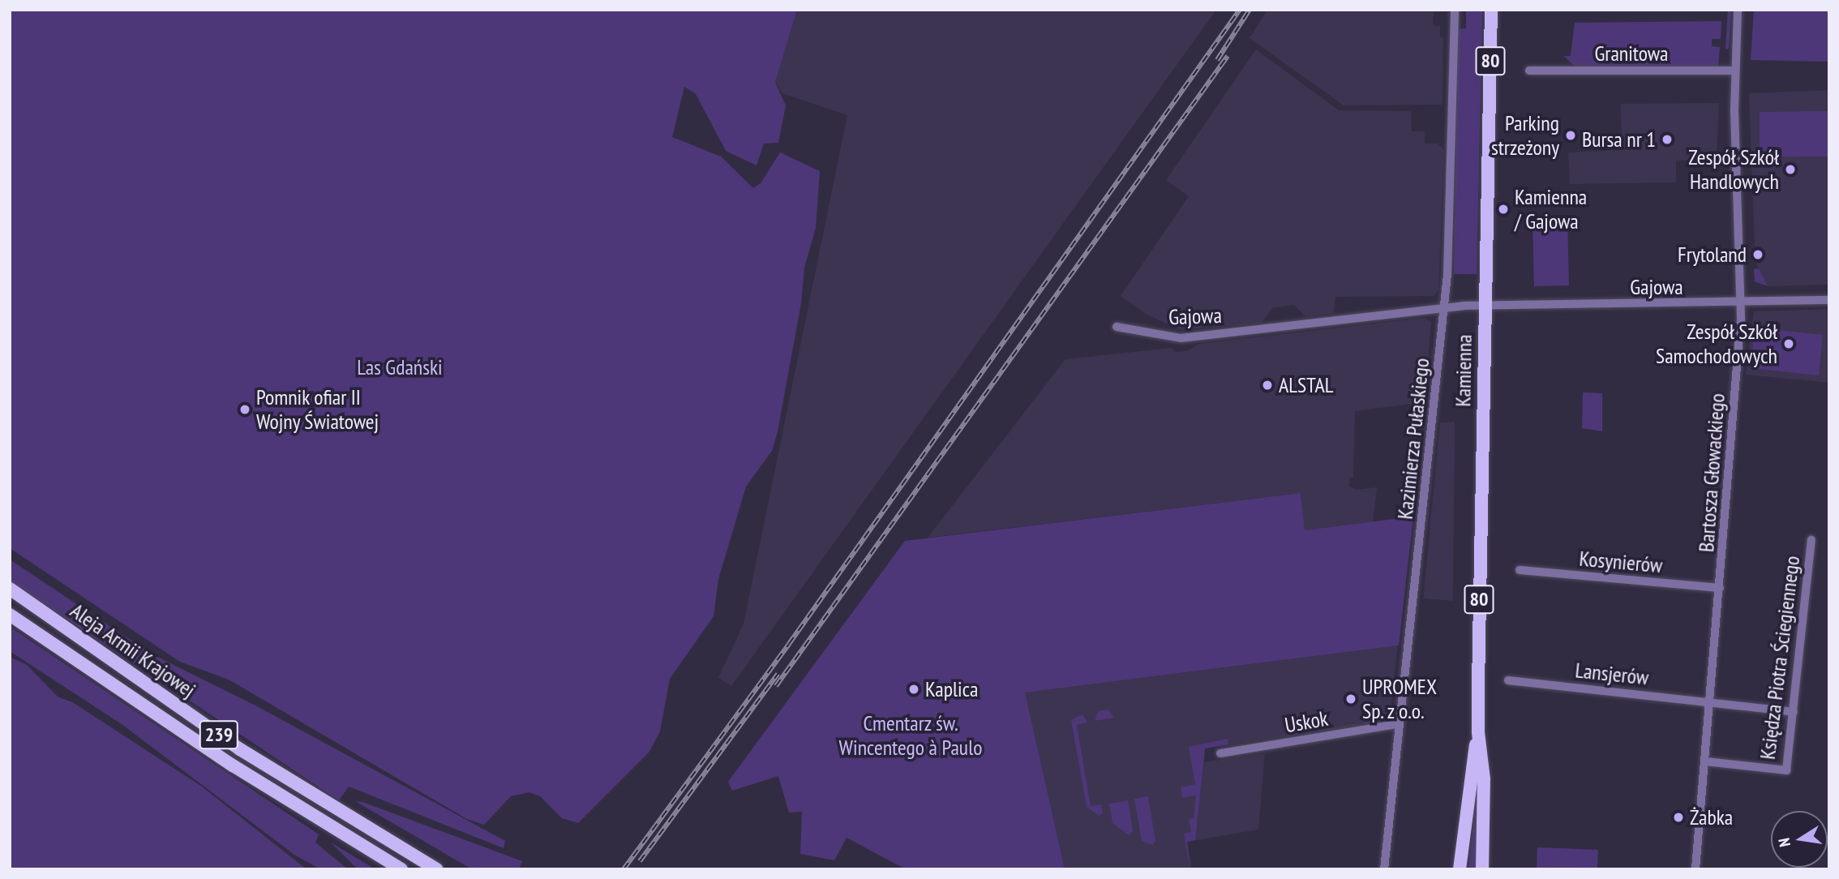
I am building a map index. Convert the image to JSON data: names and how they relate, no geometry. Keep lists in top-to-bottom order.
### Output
{
  "streets": {
    "main road": [
      "80",
      "Kamienna",
      "Aleja Armii Krajowej",
      "239"
    ],
    "street": [
      "Granitowa",
      "Gajowa",
      "Kazimierza Pułaskiego",
      "Bartosza Głowackiego",
      "Kosynierów",
      "Księdza Piotra Ściegiennego",
      "Lansjerów",
      "Uskok"
    ]
  },
  "crossings": [
    ["Granitowa", "Bartosza Głowackiego"],
    ["Gajowa", "Kamienna"],
    ["Gajowa", "Kazimierza Pułaskiego"],
    ["Gajowa", "Bartosza Głowackiego"],
    ["Kazimierza Pułaskiego", "Uskok"],
    ["Bartosza Głowackiego", "Kosynierów"],
    ["Bartosza Głowackiego", "Księdza Piotra Ściegiennego"],
    ["Bartosza Głowackiego", "Lansjerów"],
    ["Księdza Piotra Ściegiennego", "Lansjerów"]
  ],
  "parks": ["Las Gdański", "Cmentarz św. Wincentego à Paulo"],
  "places": [
    "Parking strzeżony",
    "Bursa nr 1",
    "Zespół Szkół Handlowych",
    "Kamienna / Gajowa",
    "Frytoland",
    "Zespół Szkół Samochodowych",
    "ALSTAL",
    "Pomnik ofiar II Wojny Światowej",
    "Kaplica",
    "UPROMEX Sp. z o.o.",
    "Żabka"
  ],
  "north": "left"
}
